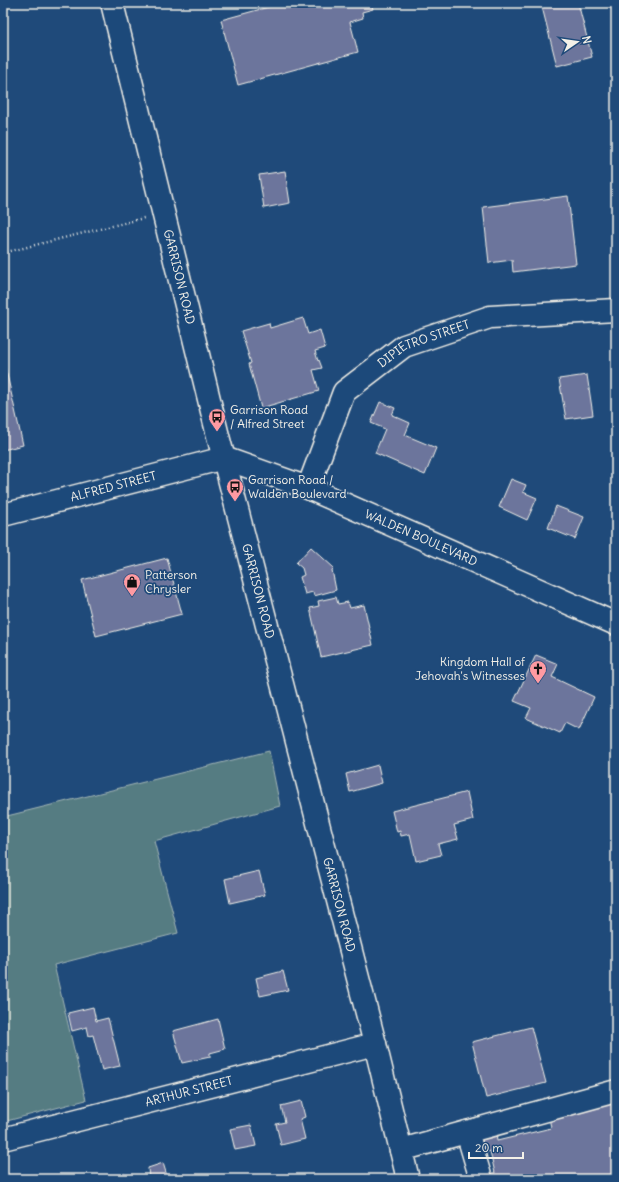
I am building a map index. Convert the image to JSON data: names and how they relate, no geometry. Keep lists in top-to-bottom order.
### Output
{
  "streets": {
    "street": [
      "GARRISON ROAD",
      "DIPIETRO STREET",
      "ALFRED STREET",
      "WALDEN BOULEVARD",
      "ARTHUR STREET"
    ]
  },
  "crossings": [
    ["GARRISON ROAD", "ALFRED STREET"],
    ["GARRISON ROAD", "WALDEN BOULEVARD"],
    ["GARRISON ROAD", "ARTHUR STREET"],
    ["DIPIETRO STREET", "WALDEN BOULEVARD"],
    ["ALFRED STREET", "WALDEN BOULEVARD"]
  ],
  "places": {
    "bus stop": ["Garrison Road / Alfred Street", "Garrison Road / Walden Boulevard"],
    "shop": ["Patterson Chrysler"],
    "church": ["Kingdom Hall of Jehovah's Witnesses"]
  },
  "scale_bar": "20 m",
  "north": "right"
}
